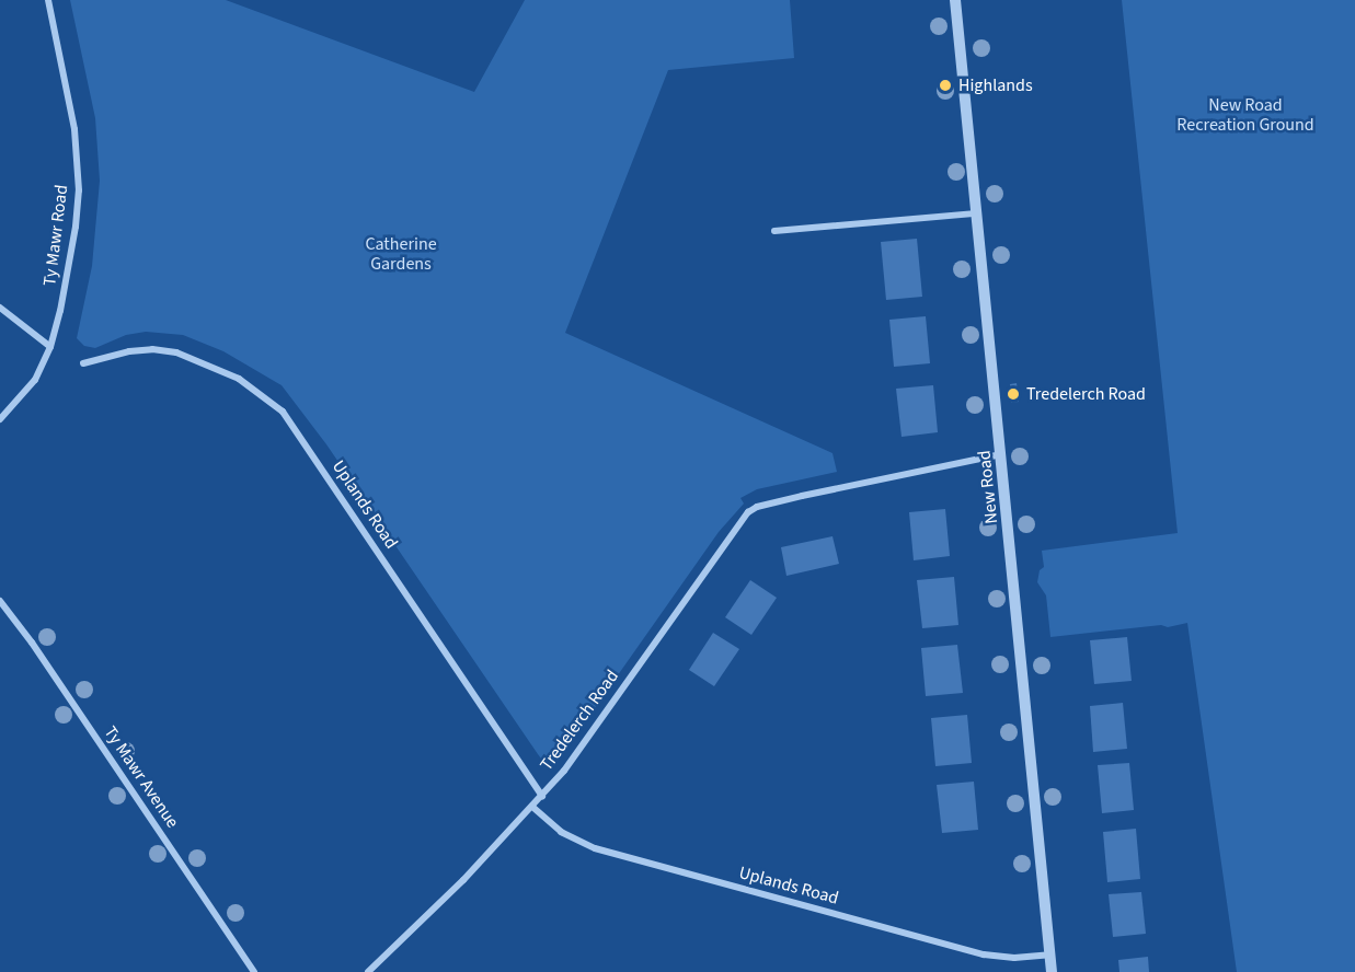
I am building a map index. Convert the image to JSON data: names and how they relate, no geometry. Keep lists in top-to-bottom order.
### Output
{
  "streets": {
    "street": [
      "Ty Mawr Road",
      "New Road",
      "Uplands Road",
      "Tredelerch Road",
      "Ty Mawr Avenue"
    ]
  },
  "crossings": [
    ["New Road", "Uplands Road"],
    ["New Road", "Tredelerch Road"],
    ["Uplands Road", "Tredelerch Road"]
  ],
  "parks": ["New Road Recreation Ground", "Catherine Gardens"],
  "places": ["Highlands", "Tredelerch Road"]
}
